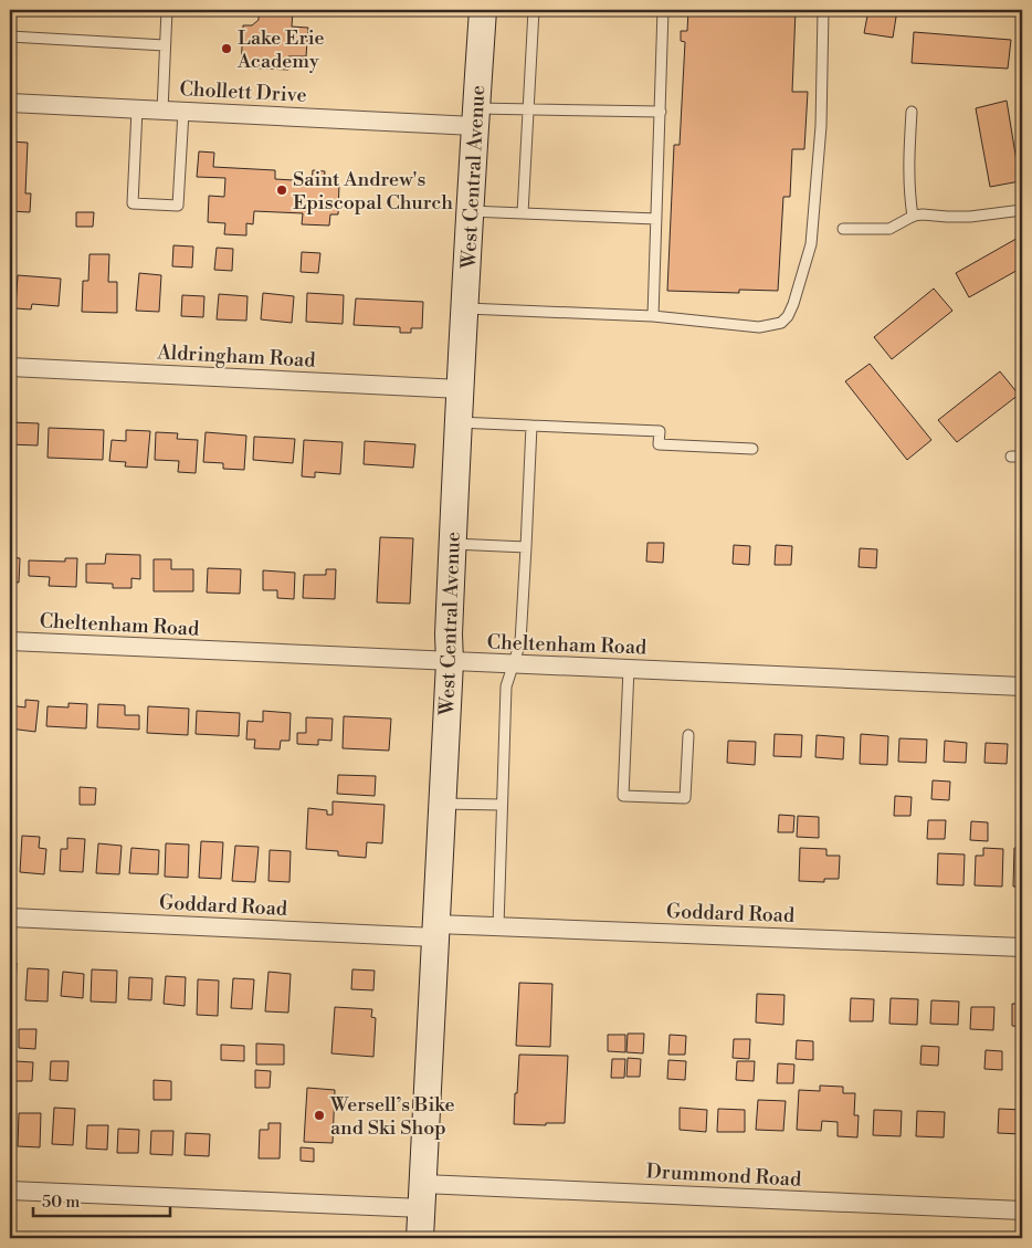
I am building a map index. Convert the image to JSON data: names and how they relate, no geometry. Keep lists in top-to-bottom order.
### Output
{
  "streets": {
    "main road": ["West Central Avenue"],
    "street": [
      "Chollett Drive",
      "Aldringham Road",
      "Cheltenham Road",
      "Goddard Road",
      "Drummond Road"
    ]
  },
  "crossings": [
    ["Chollett Drive", "West Central Avenue"],
    ["West Central Avenue", "Aldringham Road"],
    ["West Central Avenue", "Cheltenham Road"],
    ["West Central Avenue", "Goddard Road"],
    ["West Central Avenue", "Drummond Road"]
  ],
  "places": ["Lake Erie Academy", "Saint Andrew's Episcopal Church", "Wersell’s Bike and Ski Shop"],
  "scale_bar": "50 m"
}
